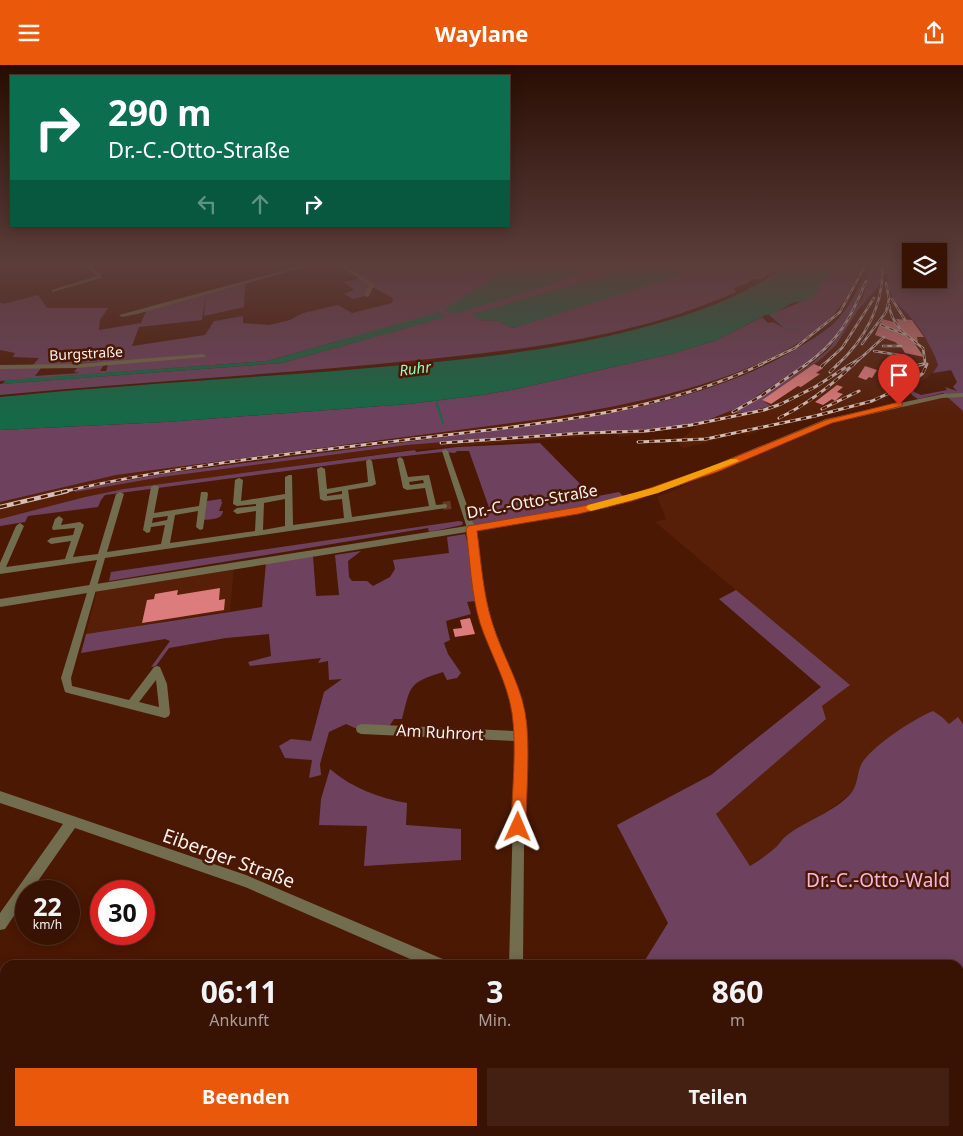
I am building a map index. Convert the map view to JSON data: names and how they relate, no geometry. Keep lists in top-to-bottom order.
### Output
{
  "streets": {
    "street": [
      "Burgstraße",
      "Dr.-C.-Otto-Straße",
      "Am Ruhrort",
      "Eiberger Straße"
    ]
  },
  "water": ["Ruhr"],
  "parks": ["Dr.-C.-Otto-Wald"],
  "page": {
    "header": "Waylane",
    "turn": ["290 m", "Dr.-C.-Otto-Straße"],
    "speed": "22 km/h",
    "limit": "30",
    "eta": [
      "06:11",
      "Ankunft",
      "3",
      "Min.",
      "860",
      "m"
    ],
    "buttons": ["Beenden", "Teilen"]
  }
}
